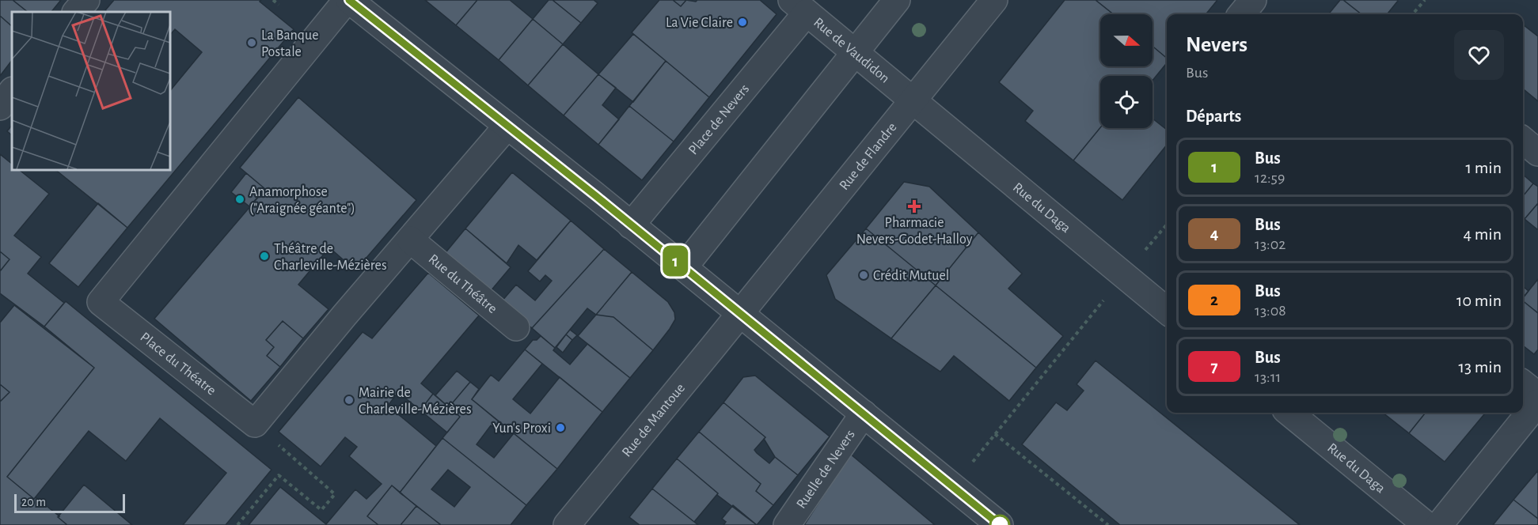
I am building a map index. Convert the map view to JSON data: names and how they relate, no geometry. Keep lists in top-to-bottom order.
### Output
{
  "streets": {
    "street": [
      "Rue de Vaudidon",
      "Place de Nevers",
      "Rue de Flandre",
      "Rue du Daga",
      "Rue du Théâtre",
      "Place du Théatre",
      "Rue de Mantoue",
      "Ruelle de Nevers"
    ]
  },
  "crossings": [
    ["Rue de Vaudidon", "Place de Nevers"],
    ["Rue de Vaudidon", "Rue de Flandre"],
    ["Rue de Vaudidon", "Rue du Daga"],
    ["Rue de Flandre", "Rue du Daga"],
    ["Rue de Flandre", "Rue de Mantoue"],
    ["Rue du Théâtre", "Place du Théatre"]
  ],
  "places": {
    "other": [
      "La Vie Claire",
      "La Banque Postale",
      "Anamorphose (\"Araignée géante\")",
      "Théâtre de Charleville-Mézières",
      "Crédit Mutuel",
      "Mairie de Charleville-Mézières",
      "Yun's Proxi"
    ],
    "health": ["Pharmacie Nevers-Godet-Halloy"]
  },
  "lines": ["bus line 1"],
  "scale_bar": "20 m",
  "north": "right",
  "page": {
    "on_map": "1",
    "heading": [
      ["Nevers", "Bus"],
      "Départs"
    ],
    "list": [
      {
        "mark": "1",
        "name": "Bus",
        "note": "12:59",
        "value": "1 min"
      },
      {
        "mark": "4",
        "name": "Bus",
        "note": "13:02",
        "value": "4 min"
      },
      {
        "mark": "2",
        "name": "Bus",
        "note": "13:08",
        "value": "10 min"
      },
      {
        "mark": "7",
        "name": "Bus",
        "note": "13:11",
        "value": "13 min"
      }
    ],
    "scale": "20 m"
  }
}
